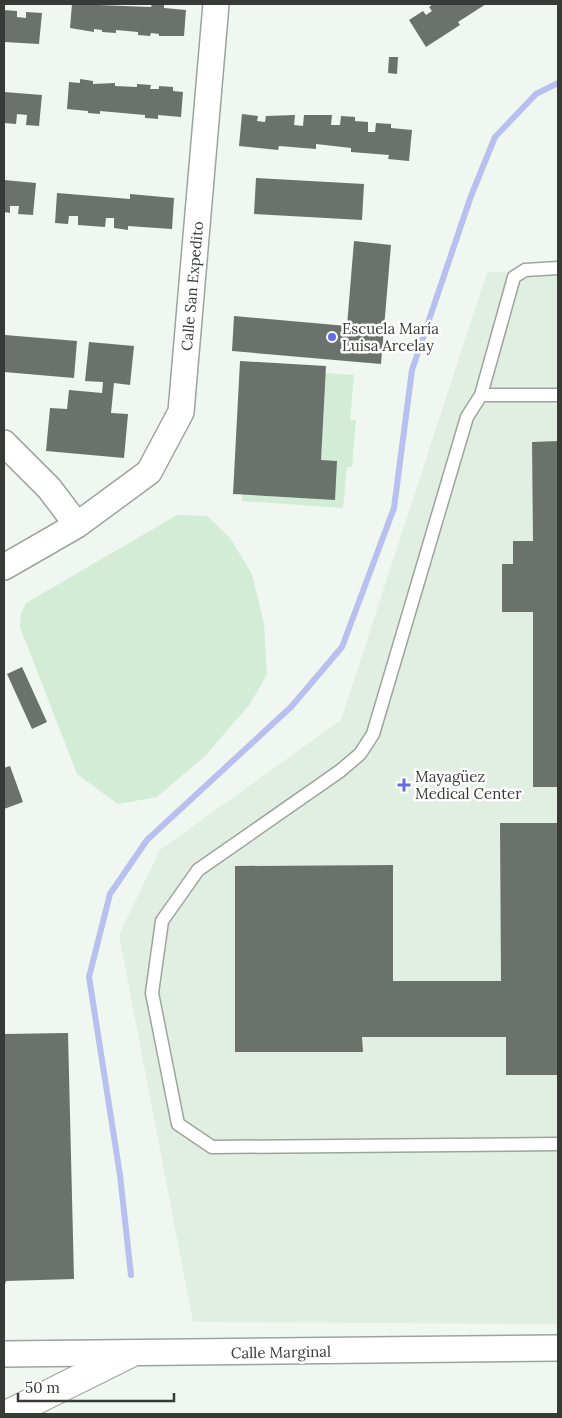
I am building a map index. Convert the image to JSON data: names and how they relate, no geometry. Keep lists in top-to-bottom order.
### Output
{
  "streets": {
    "street": ["Calle San Expedito", "Calle Marginal"]
  },
  "places": {
    "other": ["Escuela María Luisa Arcelay"],
    "health": ["Mayagüez Medical Center"]
  },
  "scale_bar": "50 m"
}
